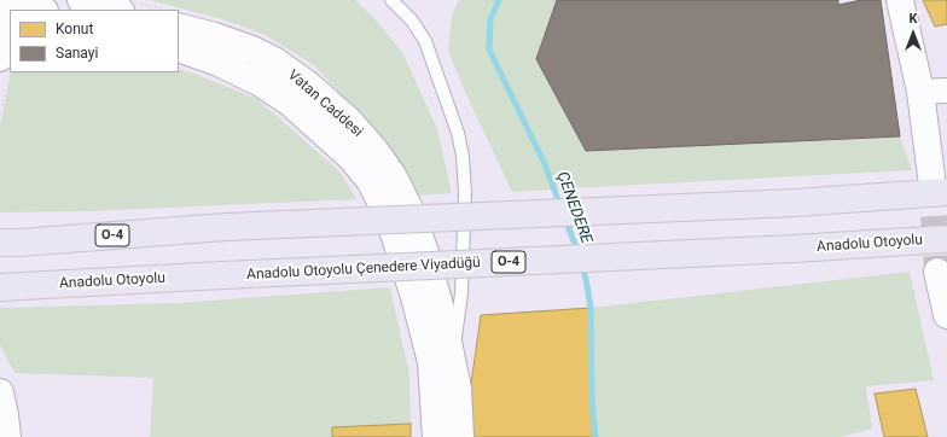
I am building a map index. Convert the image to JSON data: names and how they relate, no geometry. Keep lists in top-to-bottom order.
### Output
{
  "streets": {
    "highway": ["O-4", "Anadolu Otoyolu", "Anadolu Otoyolu Çenedere Viyadüğü"],
    "main road": ["Vatan Caddesi"]
  },
  "crossings": [
    ["Anadolu Otoyolu", "Anadolu Otoyolu Çenedere Viyadüğü"]
  ],
  "water": ["ÇENEDERE"],
  "legend": ["Konut", "Sanayi"],
  "north": "top"
}
